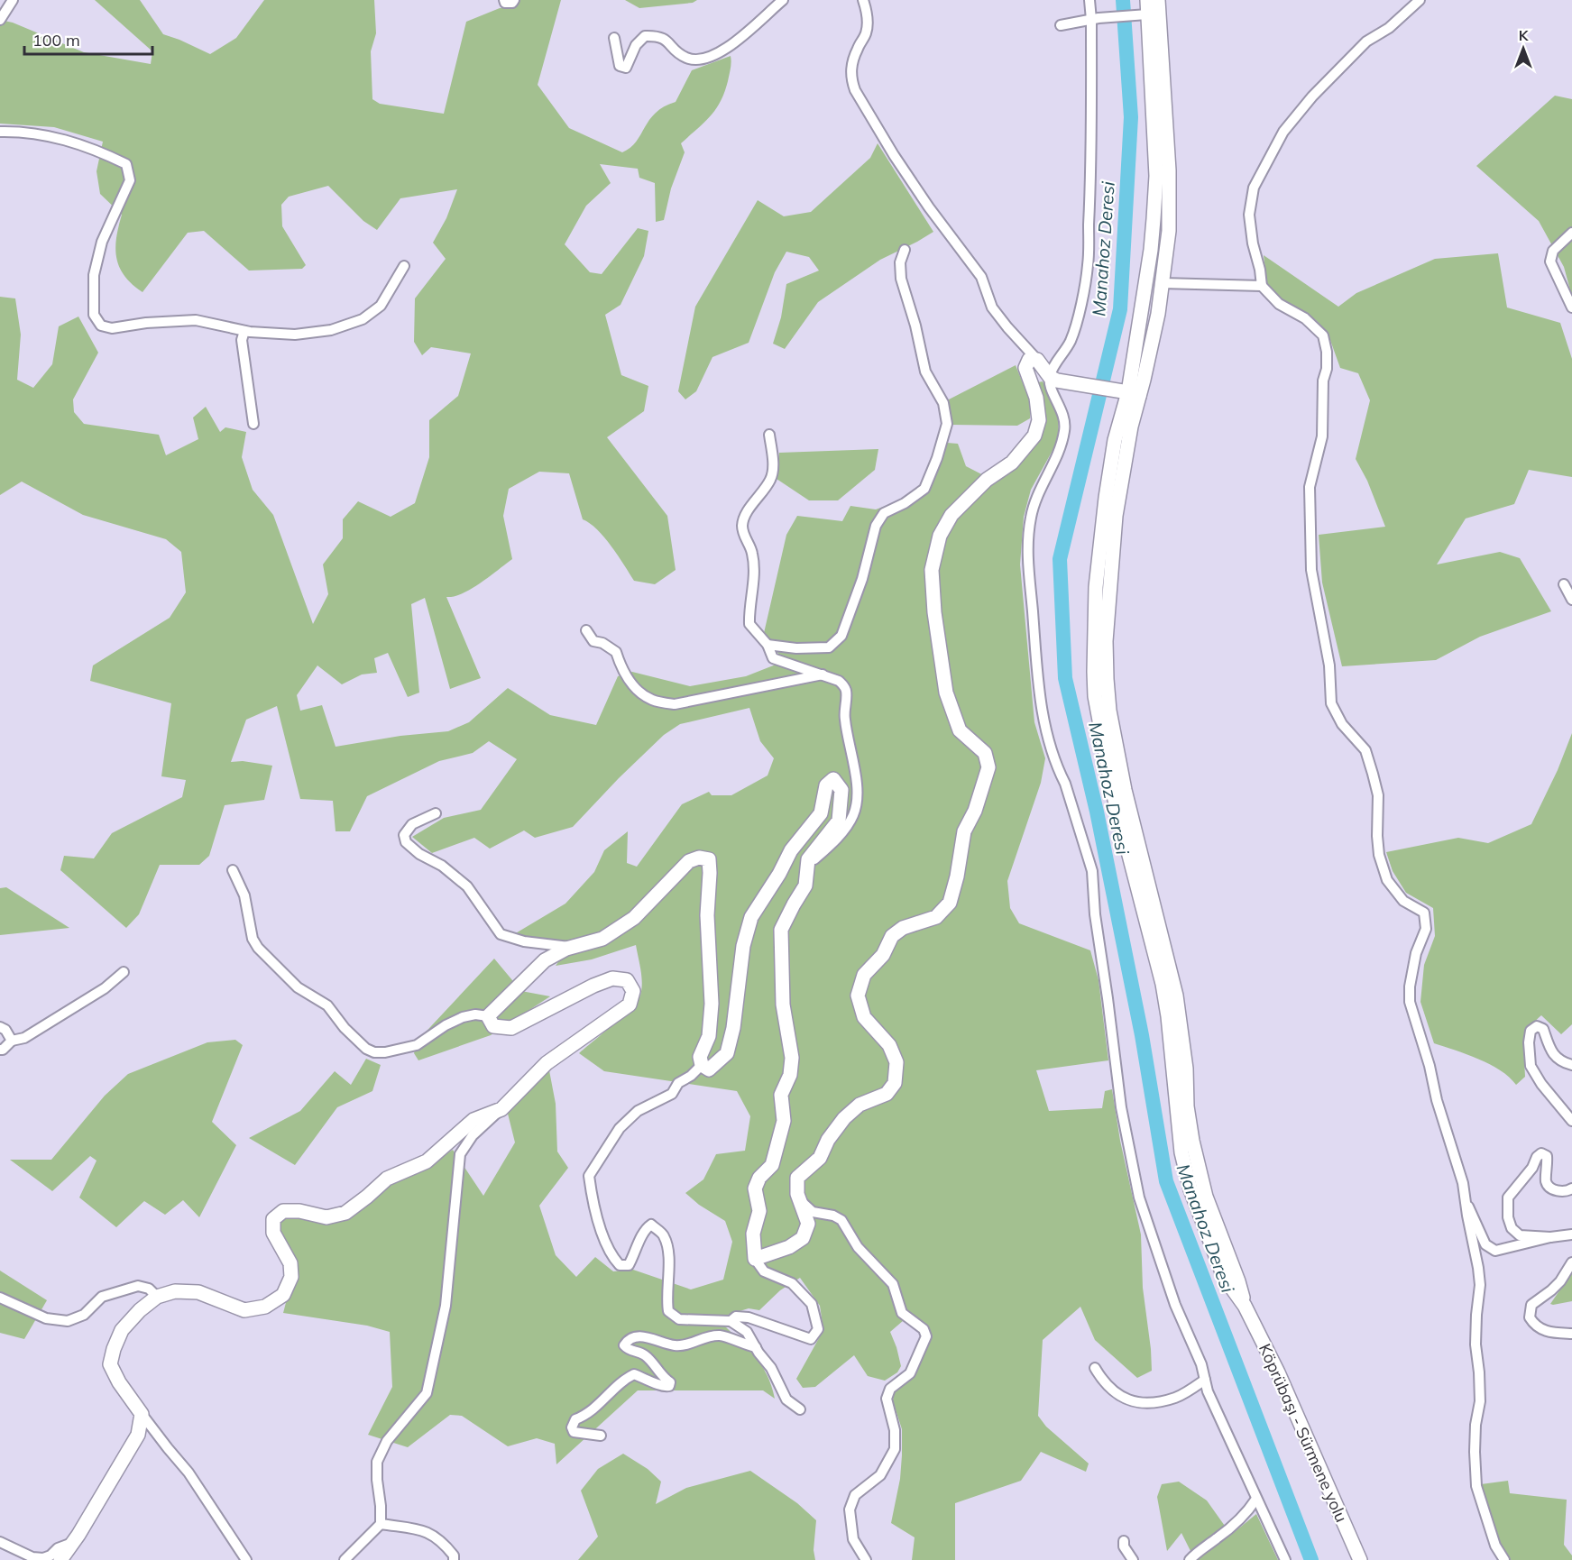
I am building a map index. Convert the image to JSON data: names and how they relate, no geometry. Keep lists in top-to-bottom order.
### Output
{
  "streets": {
    "street": ["Köprübaşı - Sürmene yolu"]
  },
  "water": ["Manahoz Deresi"],
  "scale_bar": "100 m",
  "north": "top"
}
